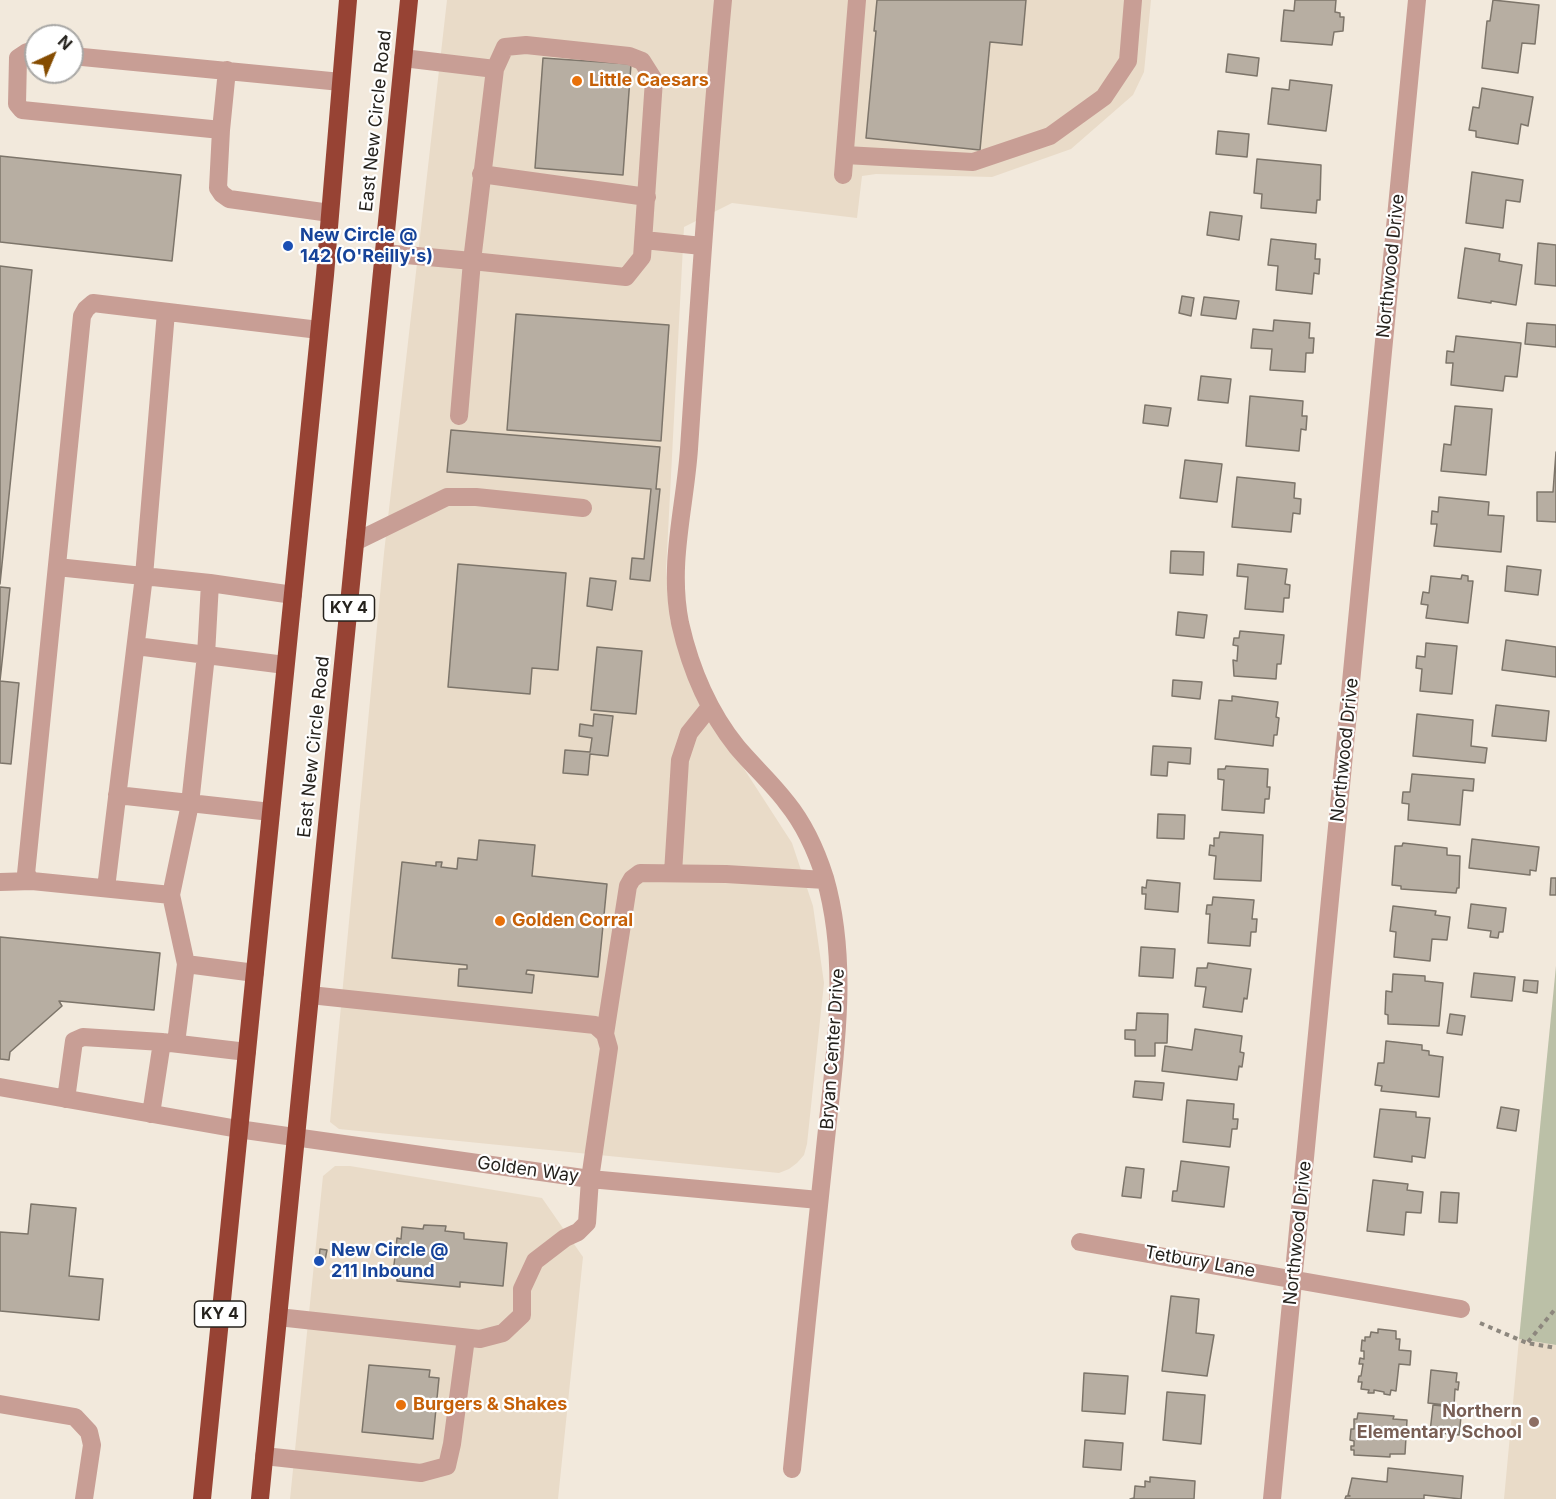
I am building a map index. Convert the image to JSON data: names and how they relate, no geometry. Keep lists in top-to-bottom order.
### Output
{
  "streets": {
    "highway": ["East New Circle Road", "KY 4"],
    "street": [
      "Northwood Drive",
      "Bryan Center Drive",
      "Golden Way",
      "Tetbury Lane"
    ]
  },
  "crossings": [
    ["East New Circle Road", "Golden Way"],
    ["Northwood Drive", "Tetbury Lane"],
    ["Bryan Center Drive", "Golden Way"]
  ],
  "places": [
    "Little Caesars",
    "New Circle @ 142 (O'Reilly's)",
    "Golden Corral",
    "New Circle @ 211 Inbound",
    "Burgers & Shakes",
    "Northern Elementary School"
  ],
  "north": "top right"
}
